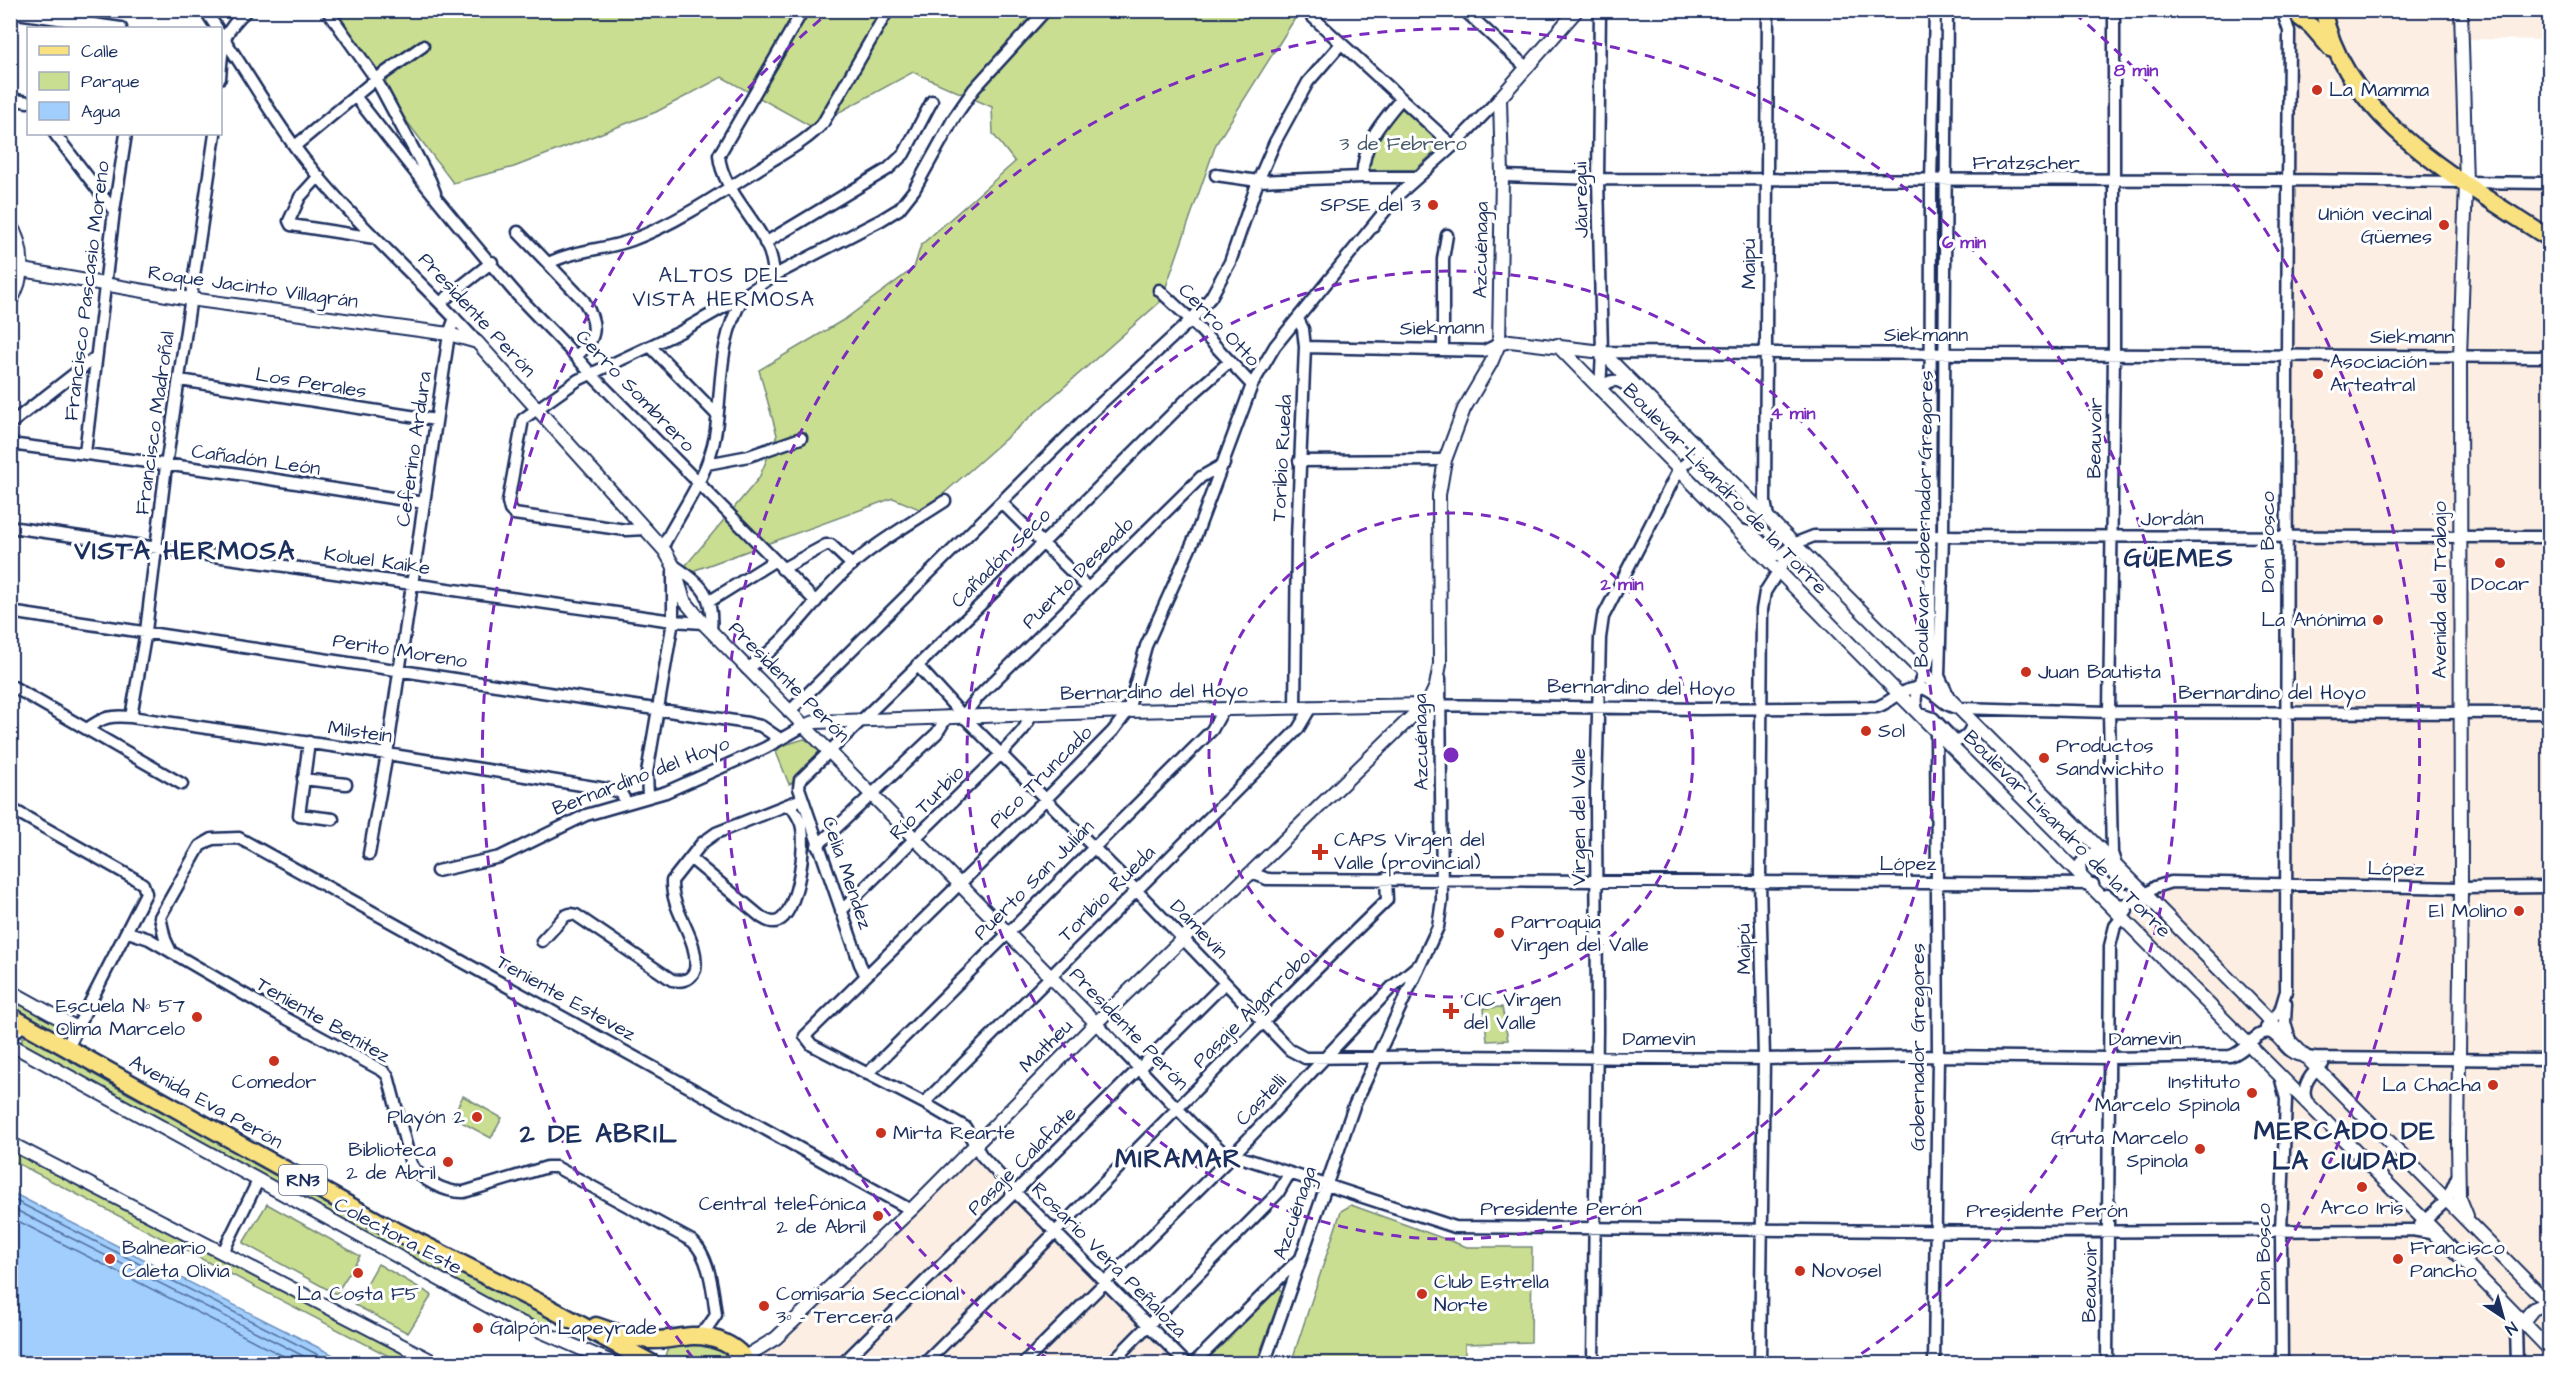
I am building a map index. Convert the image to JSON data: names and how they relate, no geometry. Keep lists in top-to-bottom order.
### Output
{
  "streets": {
    "highway": ["Avenida Eva Perón", "RN3"],
    "street": [
      "Fratzscher",
      "Jáuregui",
      "Azcuénaga",
      "Maipú",
      "Roque Jacinto Villagrán",
      "Francisco Pascasio Moreno",
      "Presidente Perón",
      "Cerro Otto",
      "Siekmann",
      "Los Perales",
      "Cerro Sombrero",
      "Francisco Madroñal",
      "Beauvoir",
      "Ceferino Ardura",
      "Toribio Rueda",
      "Cañadón León",
      "Boulevar Lisandro de la Torre",
      "Boulevar Gobernador Gregores",
      "Jordán",
      "Don Bosco",
      "Cañadón Seco",
      "Koluel Kaike",
      "Puerto Deseado",
      "Avenida del Trabajo",
      "Perito Moreno",
      "Bernardino del Hoyo",
      "Milstein",
      "Pico Truncado",
      "Río Turbio",
      "Virgen del Valle",
      "López",
      "Celia Mendez",
      "Puerto San Julián",
      "Damevin",
      "Teniente Estevez",
      "Pasaje Algarrobo",
      "Teniente Benitez",
      "Matheu",
      "Gobernador Gregores",
      "Castelli",
      "Pasaje Calafate",
      "Colectora Este",
      "Rosario Vera Peñaloza"
    ]
  },
  "crossings": [
    ["Fratzscher", "Jáuregui"],
    ["Fratzscher", "Azcuénaga"],
    ["Fratzscher", "Maipú"],
    ["Fratzscher", "Beauvoir"],
    ["Fratzscher", "Boulevar Gobernador Gregores"],
    ["Fratzscher", "Don Bosco"],
    ["Fratzscher", "Avenida del Trabajo"],
    ["Jáuregui", "Siekmann"],
    ["Jáuregui", "Boulevar Lisandro de la Torre"],
    ["Azcuénaga", "Presidente Perón"],
    ["Azcuénaga", "Siekmann"],
    ["Azcuénaga", "Bernardino del Hoyo"],
    ["Azcuénaga", "Pico Truncado"],
    ["Azcuénaga", "López"],
    ["Azcuénaga", "Damevin"],
    ["Azcuénaga", "Matheu"],
    ["Azcuénaga", "Castelli"],
    ["Maipú", "Presidente Perón"],
    ["Maipú", "Siekmann"],
    ["Maipú", "Boulevar Lisandro de la Torre"],
    ["Maipú", "Jordán"],
    ["Maipú", "Bernardino del Hoyo"],
    ["Maipú", "López"],
    ["Maipú", "Damevin"],
    ["Roque Jacinto Villagrán", "Francisco Pascasio Moreno"],
    ["Roque Jacinto Villagrán", "Presidente Perón"],
    ["Roque Jacinto Villagrán", "Francisco Madroñal"],
    ["Roque Jacinto Villagrán", "Ceferino Ardura"],
    ["Francisco Pascasio Moreno", "Cañadón León"],
    ["Presidente Perón", "Beauvoir"],
    ["Presidente Perón", "Ceferino Ardura"],
    ["Presidente Perón", "Toribio Rueda"],
    ["Presidente Perón", "Boulevar Lisandro de la Torre"],
    ["Presidente Perón", "Don Bosco"],
    ["Presidente Perón", "Cañadón Seco"],
    ["Presidente Perón", "Koluel Kaike"],
    ["Presidente Perón", "Bernardino del Hoyo"],
    ["Presidente Perón", "Pico Truncado"],
    ["Presidente Perón", "Río Turbio"],
    ["Presidente Perón", "Virgen del Valle"],
    ["Presidente Perón", "Puerto San Julián"],
    ["Presidente Perón", "Pasaje Algarrobo"],
    ["Presidente Perón", "Matheu"],
    ["Presidente Perón", "Gobernador Gregores"],
    ["Presidente Perón", "Castelli"],
    ["Presidente Perón", "Pasaje Calafate"],
    ["Cerro Otto", "Cañadón Seco"],
    ["Cerro Otto", "Pico Truncado"],
    ["Siekmann", "Beauvoir"],
    ["Siekmann", "Toribio Rueda"],
    ["Siekmann", "Boulevar Lisandro de la Torre"],
    ["Siekmann", "Boulevar Gobernador Gregores"],
    ["Siekmann", "Don Bosco"],
    ["Siekmann", "Avenida del Trabajo"],
    ["Los Perales", "Francisco Madroñal"],
    ["Los Perales", "Ceferino Ardura"],
    ["Francisco Madroñal", "Cañadón León"],
    ["Francisco Madroñal", "Koluel Kaike"],
    ["Francisco Madroñal", "Perito Moreno"],
    ["Francisco Madroñal", "Milstein"],
    ["Beauvoir", "Boulevar Lisandro de la Torre"],
    ["Beauvoir", "Jordán"],
    ["Beauvoir", "Bernardino del Hoyo"],
    ["Beauvoir", "López"],
    ["Beauvoir", "Damevin"],
    ["Ceferino Ardura", "Cañadón León"],
    ["Ceferino Ardura", "Koluel Kaike"],
    ["Ceferino Ardura", "Perito Moreno"],
    ["Ceferino Ardura", "Milstein"],
    ["Toribio Rueda", "Bernardino del Hoyo"],
    ["Toribio Rueda", "Pico Truncado"],
    ["Toribio Rueda", "Damevin"],
    ["Toribio Rueda", "Rosario Vera Peñaloza"],
    ["Boulevar Lisandro de la Torre", "Boulevar Gobernador Gregores"],
    ["Boulevar Lisandro de la Torre", "Jordán"],
    ["Boulevar Lisandro de la Torre", "Don Bosco"],
    ["Boulevar Lisandro de la Torre", "Avenida del Trabajo"],
    ["Boulevar Lisandro de la Torre", "Bernardino del Hoyo"],
    ["Boulevar Lisandro de la Torre", "Virgen del Valle"],
    ["Boulevar Lisandro de la Torre", "López"],
    ["Boulevar Lisandro de la Torre", "Damevin"],
    ["Boulevar Lisandro de la Torre", "Gobernador Gregores"],
    ["Boulevar Gobernador Gregores", "Jordán"],
    ["Boulevar Gobernador Gregores", "Bernardino del Hoyo"],
    ["Jordán", "Don Bosco"],
    ["Jordán", "Avenida del Trabajo"],
    ["Don Bosco", "Bernardino del Hoyo"],
    ["Don Bosco", "López"],
    ["Don Bosco", "Damevin"],
    ["Cañadón Seco", "Bernardino del Hoyo"],
    ["Cañadón Seco", "Celia Mendez"],
    ["Cañadón Seco", "Damevin"],
    ["Puerto Deseado", "Bernardino del Hoyo"],
    ["Puerto Deseado", "Pico Truncado"],
    ["Puerto Deseado", "Damevin"],
    ["Avenida del Trabajo", "Bernardino del Hoyo"],
    ["Avenida del Trabajo", "López"],
    ["Perito Moreno", "Bernardino del Hoyo"],
    ["Bernardino del Hoyo", "Milstein"],
    ["Bernardino del Hoyo", "Pico Truncado"],
    ["Bernardino del Hoyo", "Río Turbio"],
    ["Bernardino del Hoyo", "Virgen del Valle"],
    ["Bernardino del Hoyo", "Puerto San Julián"],
    ["Bernardino del Hoyo", "Damevin"],
    ["Bernardino del Hoyo", "Matheu"],
    ["Pico Truncado", "Celia Mendez"],
    ["Pico Truncado", "Damevin"],
    ["Pico Truncado", "Rosario Vera Peñaloza"],
    ["Río Turbio", "Celia Mendez"],
    ["Río Turbio", "Damevin"],
    ["Virgen del Valle", "López"],
    ["Virgen del Valle", "Damevin"],
    ["López", "Pasaje Algarrobo"],
    ["López", "Matheu"],
    ["López", "Gobernador Gregores"],
    ["Puerto San Julián", "Damevin"],
    ["Puerto San Julián", "Rosario Vera Peñaloza"],
    ["Damevin", "Pasaje Algarrobo"],
    ["Damevin", "Matheu"],
    ["Damevin", "Gobernador Gregores"],
    ["Damevin", "Castelli"],
    ["Damevin", "Pasaje Calafate"],
    ["Teniente Estevez", "Matheu"],
    ["Pasaje Algarrobo", "Rosario Vera Peñaloza"],
    ["Teniente Benitez", "Avenida Eva Perón"],
    ["Matheu", "Avenida Eva Perón"],
    ["Matheu", "Rosario Vera Peñaloza"],
    ["Castelli", "Rosario Vera Peñaloza"],
    ["Pasaje Calafate", "Rosario Vera Peñaloza"]
  ],
  "districts": [
    "ALTOS DEL VISTA HERMOSA",
    "VISTA HERMOSA",
    "GÜEMES",
    "MERCADO DE LA CIUDAD",
    "2 DE ABRIL",
    "MIRAMAR"
  ],
  "parks": ["3 de Febrero"],
  "places": {
    "other": [
      "La Mamma",
      "SPSE del 3",
      "Unión vecinal Güemes",
      "Asociación Arteatral",
      "Docar",
      "La Anónima",
      "Juan Bautista",
      "Sol",
      "Productos Sandwichito",
      "El Molino",
      "Parroquia Virgen del Valle",
      "Escuela Nº 57 Olima Marcelo",
      "Comedor",
      "La Chacha",
      "Instituto Marcelo Spinola",
      "Playón 2",
      "Mirta Rearte",
      "Gruta Marcelo Spinola",
      "Biblioteca 2 de Abril",
      "Arco Iris",
      "Central telefónica 2 de Abril",
      "Balneario Caleta Olivia",
      "Francisco Pancho",
      "Novosel",
      "La Costa F5",
      "Club Estrella Norte",
      "Comisaría Seccional 3º - Tercera",
      "Galpón Lapeyrade"
    ],
    "health": ["CAPS Virgen del Valle (provincial)", "CIC Virgen del Valle"]
  },
  "legend": ["Calle", "Parque", "Agua"],
  "north": "bottom right",
  "rings": [
    "8 min",
    "6 min",
    "4 min",
    "2 min"
  ]
}
